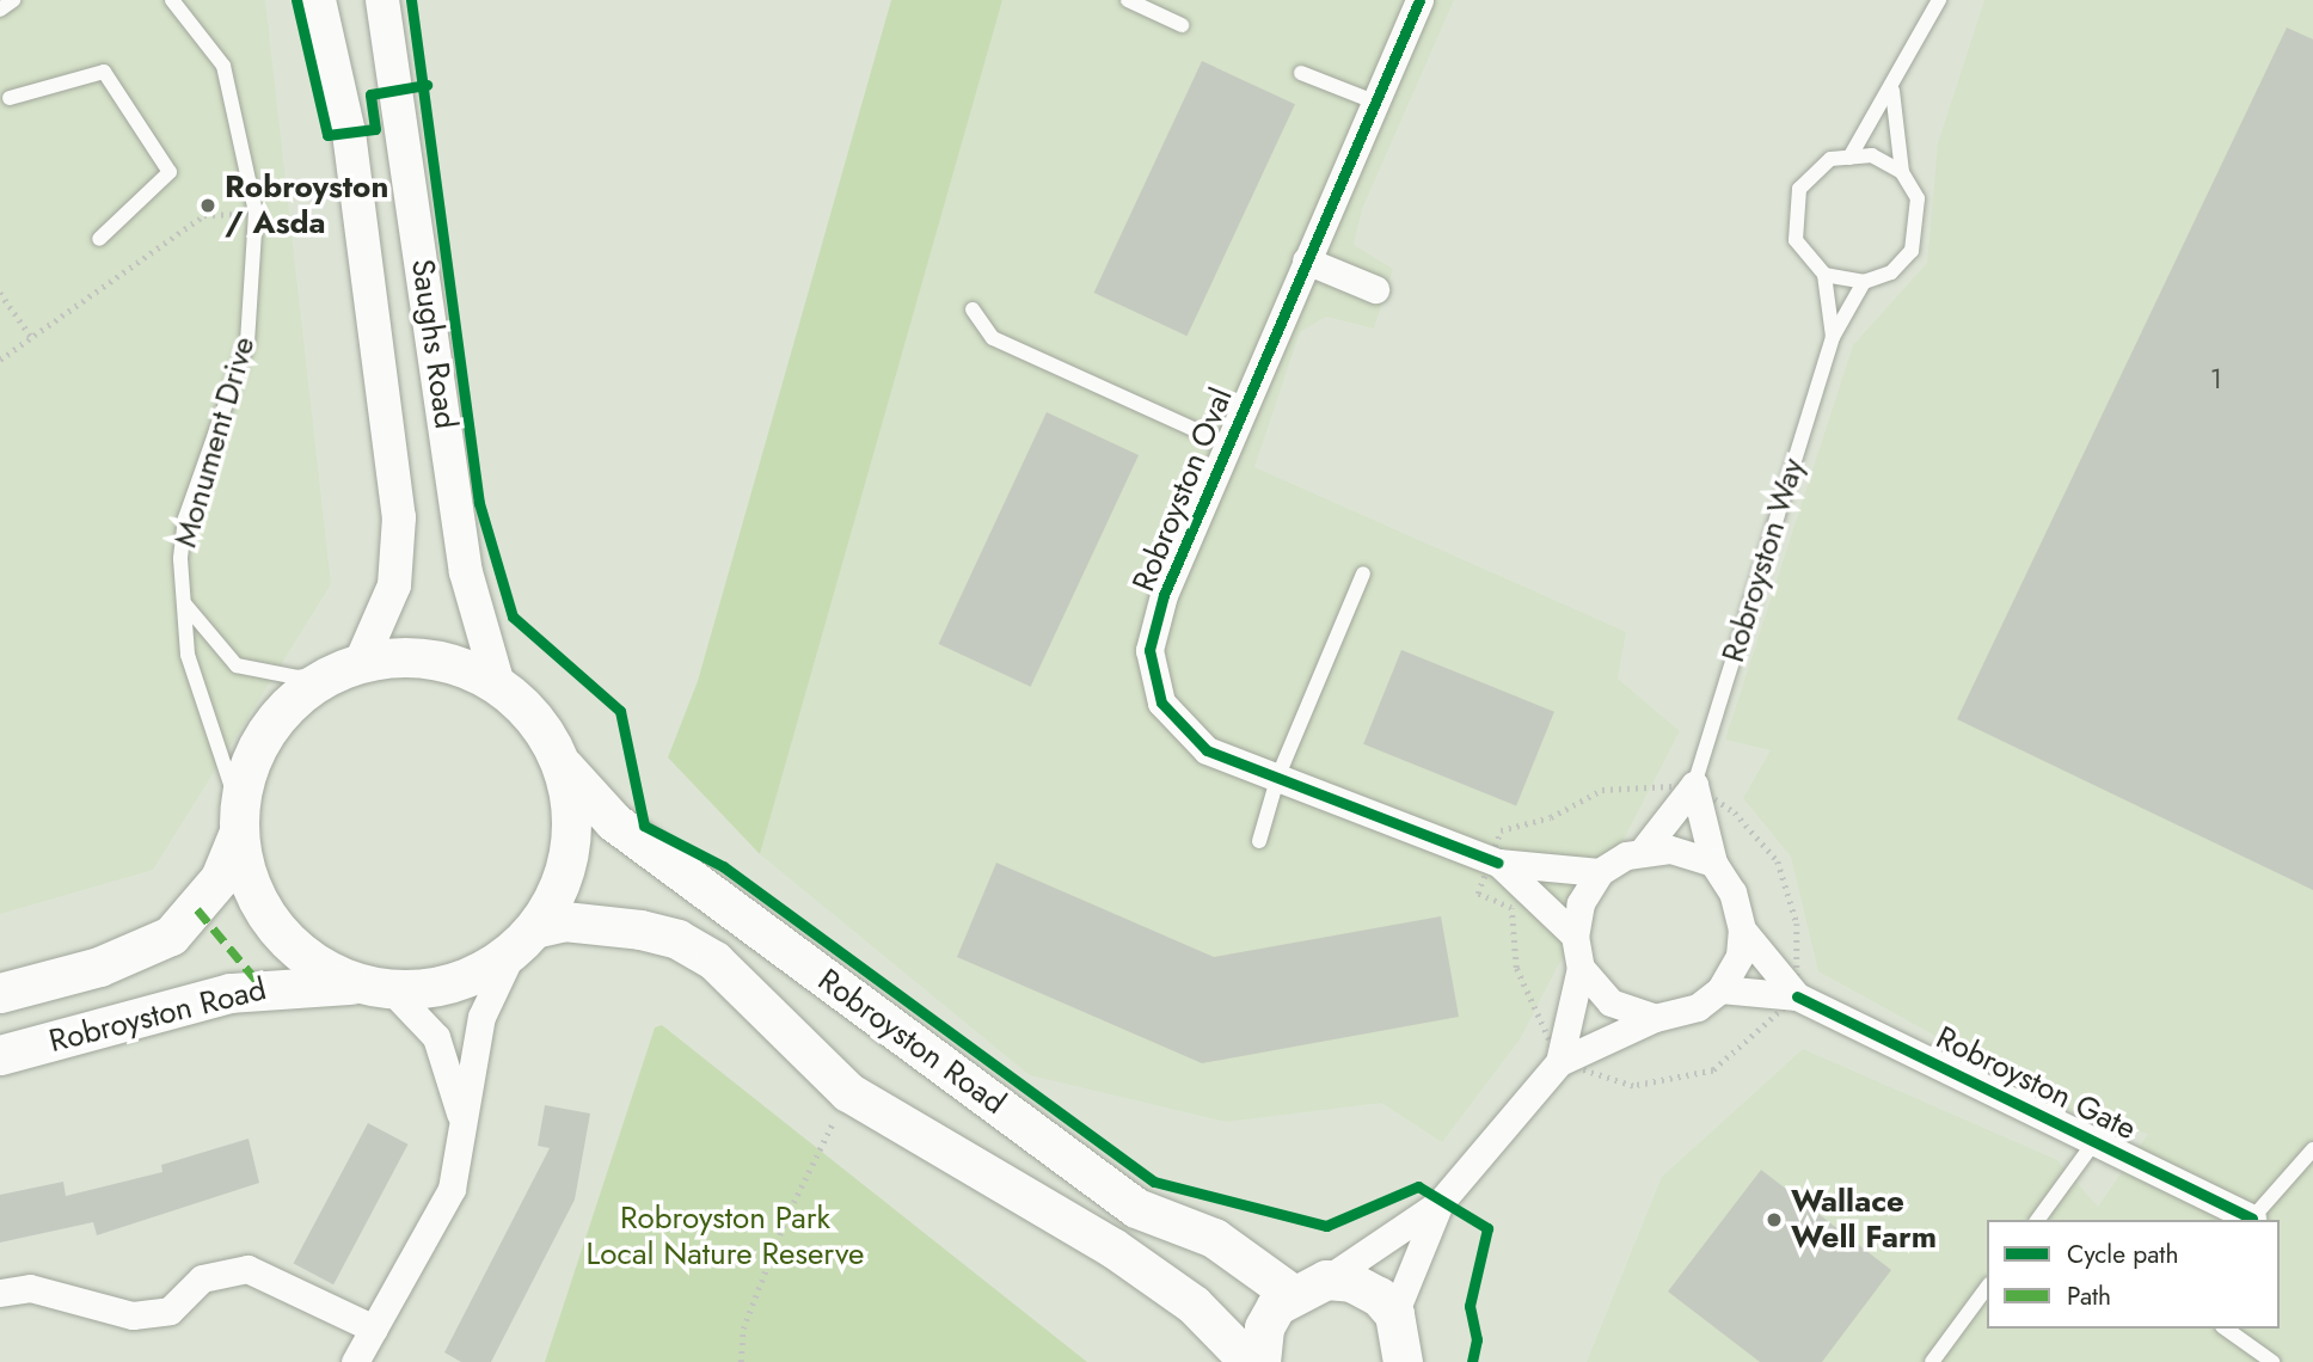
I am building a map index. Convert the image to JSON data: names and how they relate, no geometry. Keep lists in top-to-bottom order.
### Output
{
  "streets": {
    "main road": ["Robroyston Road"],
    "street": ["Saughs Road", "Robroyston Oval", "Robroyston Gate"],
    "lane": ["Monument Drive", "Robroyston Way"]
  },
  "crossings": [
    ["Saughs Road", "Robroyston Road"],
    ["Monument Drive", "Robroyston Road"]
  ],
  "parks": ["Robroyston Park Local Nature Reserve"],
  "places": ["Robroyston / Asda", "Wallace Well Farm"],
  "house_numbers": ["1"],
  "legend": ["Cycle path", "Path"]
}
